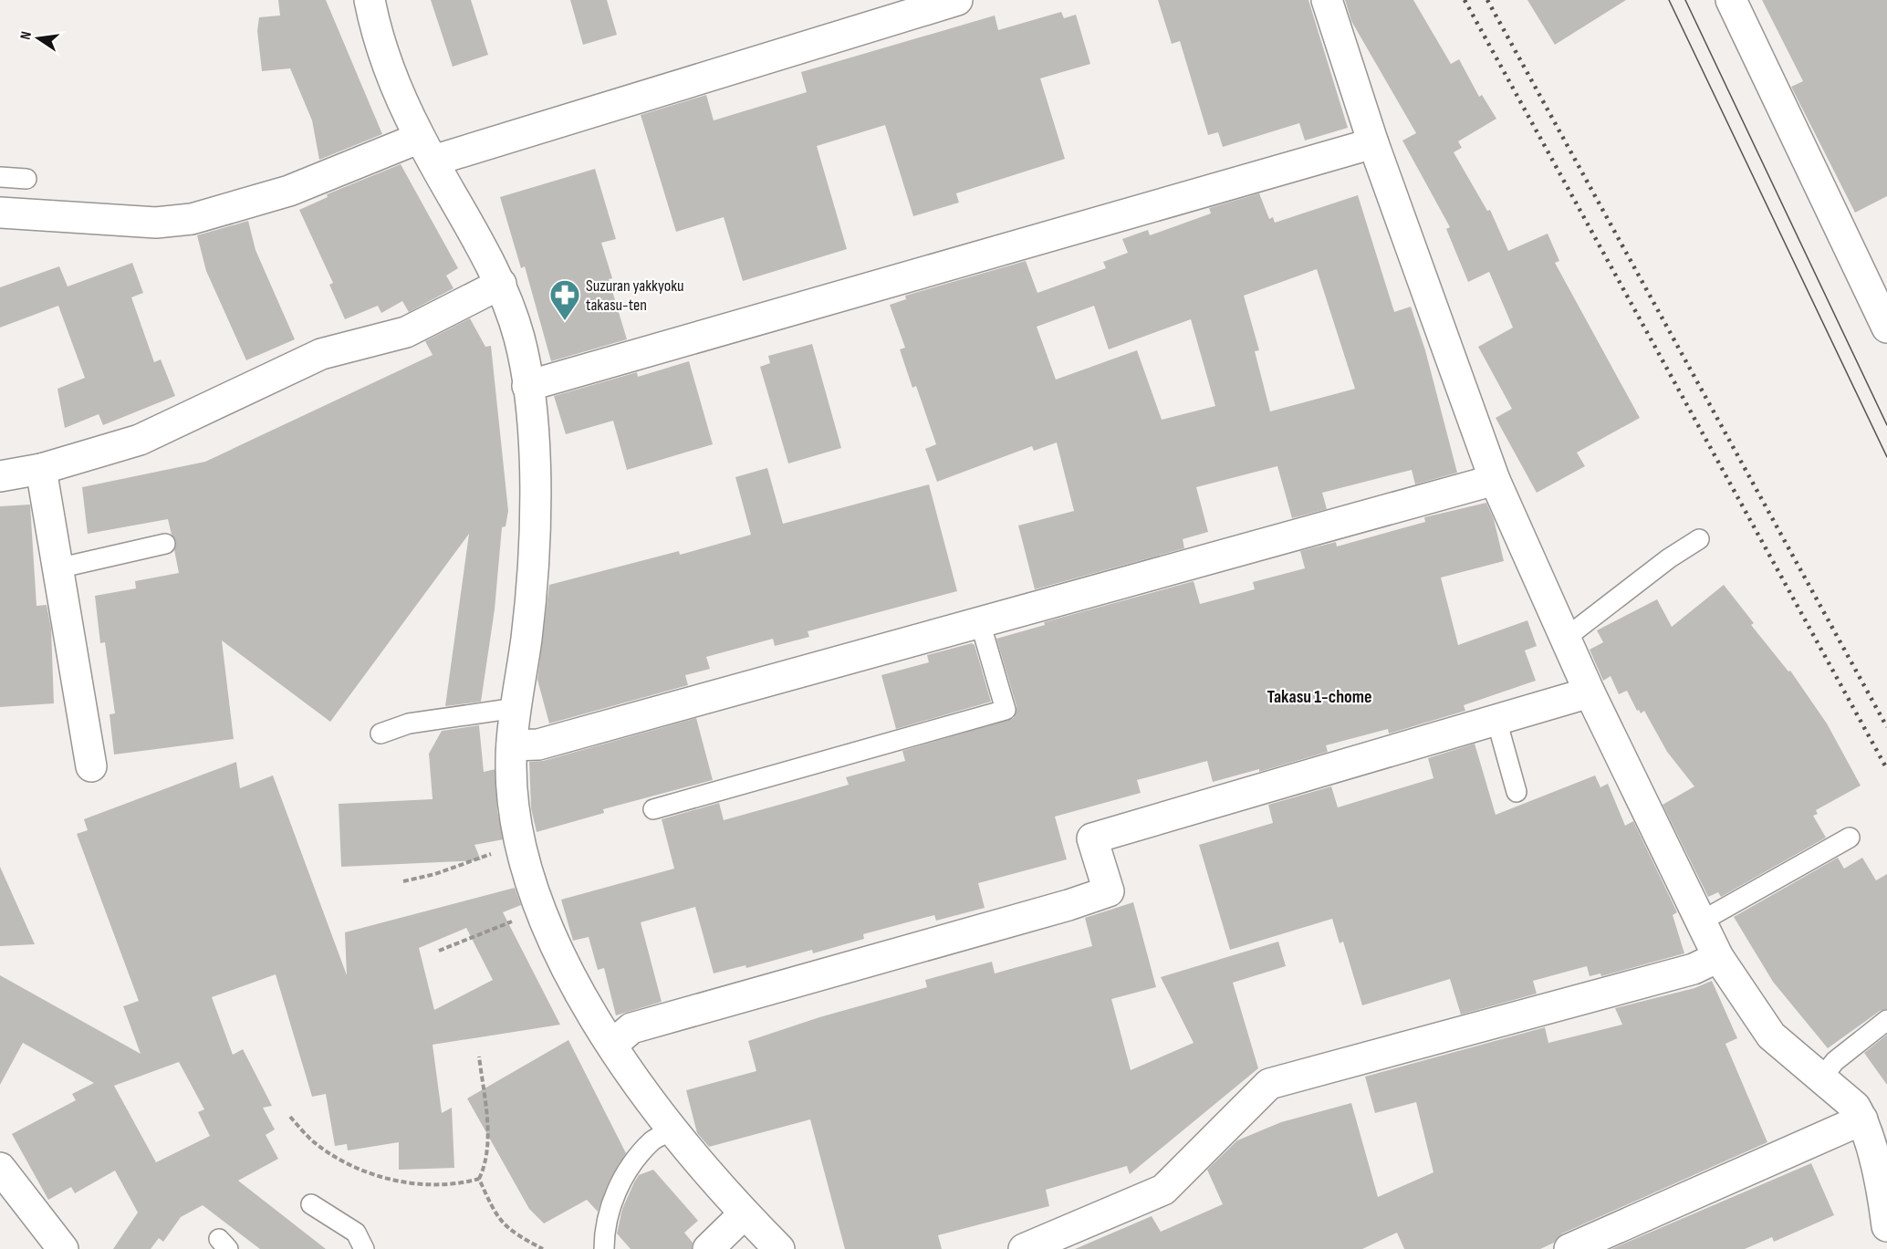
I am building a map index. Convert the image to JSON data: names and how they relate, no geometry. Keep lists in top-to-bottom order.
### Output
{
  "districts": ["Takasu 1-chome"],
  "places": {
    "pharmacy": ["Suzuran yakkyoku takasu-ten"]
  },
  "north": "left"
}
